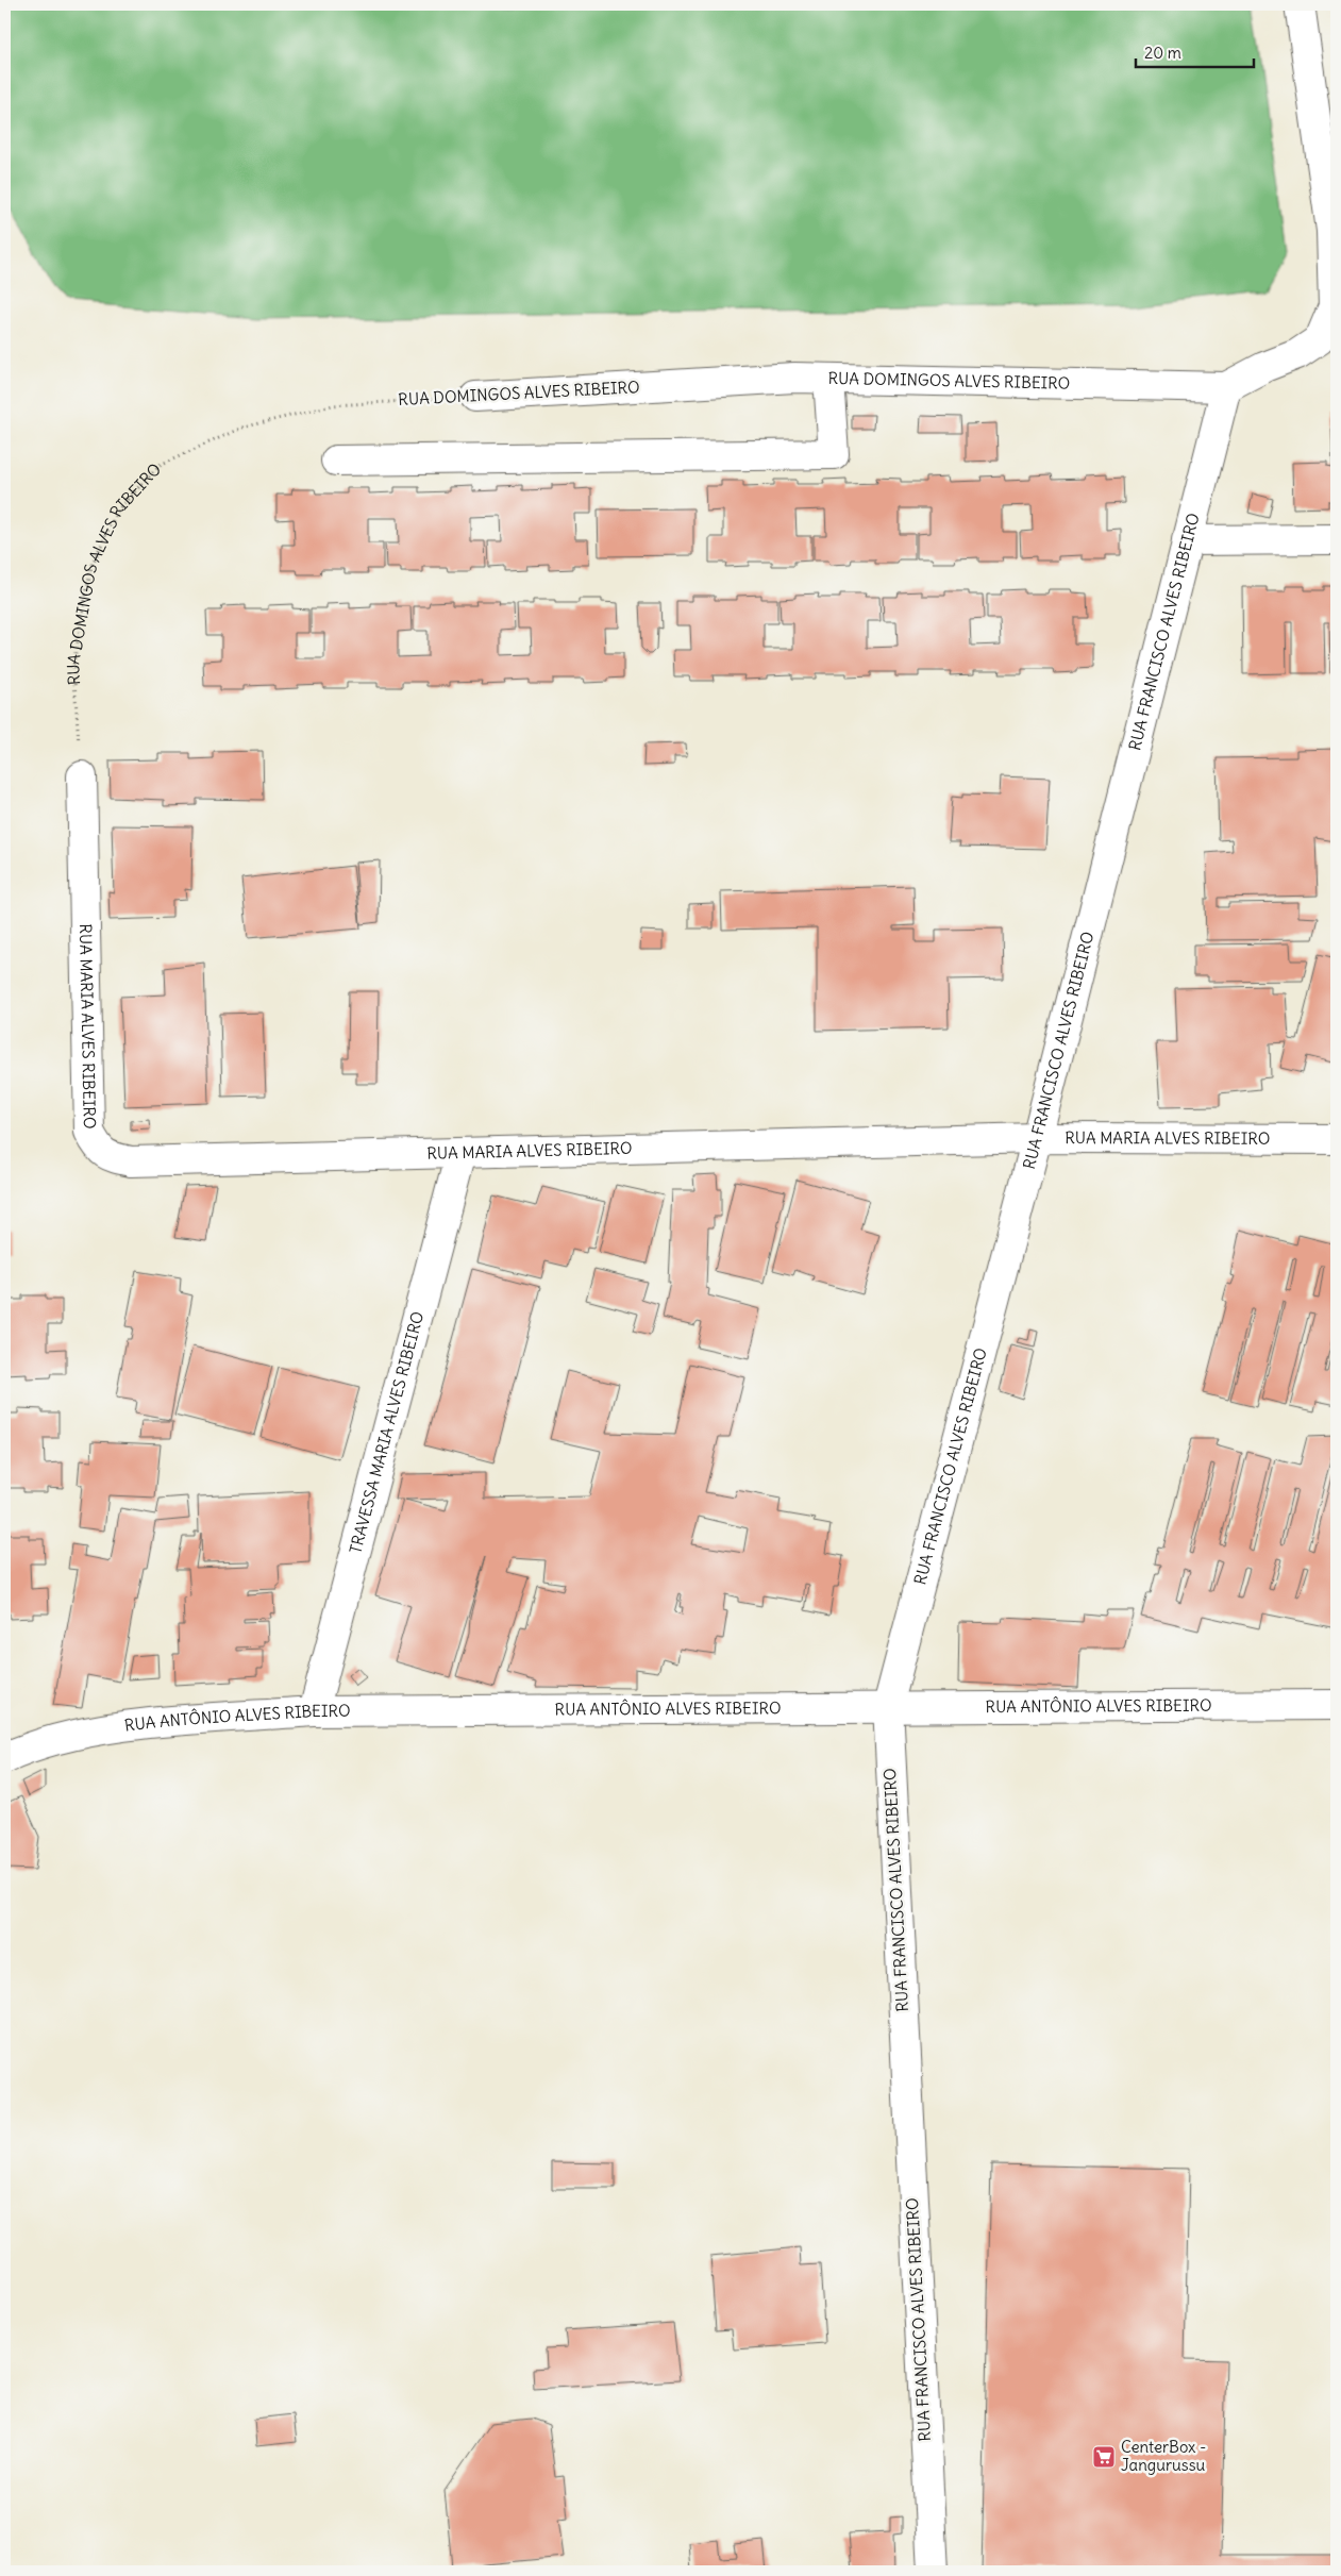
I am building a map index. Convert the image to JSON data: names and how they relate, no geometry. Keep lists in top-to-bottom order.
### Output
{
  "streets": {
    "street": [
      "RUA DOMINGOS ALVES RIBEIRO",
      "RUA FRANCISCO ALVES RIBEIRO",
      "RUA MARIA ALVES RIBEIRO",
      "TRAVESSA MARIA ALVES RIBEIRO",
      "RUA ANTÔNIO ALVES RIBEIRO"
    ]
  },
  "crossings": [
    ["RUA DOMINGOS ALVES RIBEIRO", "RUA FRANCISCO ALVES RIBEIRO"],
    ["RUA DOMINGOS ALVES RIBEIRO", "RUA MARIA ALVES RIBEIRO"],
    ["RUA FRANCISCO ALVES RIBEIRO", "RUA MARIA ALVES RIBEIRO"],
    ["RUA FRANCISCO ALVES RIBEIRO", "RUA ANTÔNIO ALVES RIBEIRO"],
    ["RUA MARIA ALVES RIBEIRO", "TRAVESSA MARIA ALVES RIBEIRO"],
    ["TRAVESSA MARIA ALVES RIBEIRO", "RUA ANTÔNIO ALVES RIBEIRO"]
  ],
  "places": {
    "supermarket": ["CenterBox - Jangurussu"]
  },
  "scale_bar": "20 m"
}
